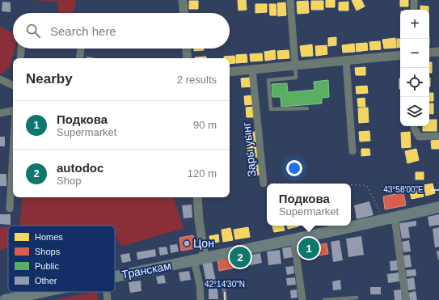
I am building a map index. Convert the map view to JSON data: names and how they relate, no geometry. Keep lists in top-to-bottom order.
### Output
{
  "streets": {
    "highway": ["Транскам"],
    "street": ["Зары уынг"]
  },
  "crossings": [
    ["Зары уынг", "Транскам"]
  ],
  "places": ["Цон"],
  "legend": [
    "Homes",
    "Shops",
    "Public",
    "Other"
  ],
  "page": {
    "map_buttons": ["+", "−"],
    "search": "Search here",
    "heading": ["Nearby", "2 results"],
    "list": [
      {
        "mark": "1",
        "name": "Подкова",
        "note": "Supermarket",
        "value": "90 m"
      },
      {
        "mark": "2",
        "name": "autodoc",
        "note": "Shop",
        "value": "120 m"
      }
    ],
    "popup": ["Подкова", "Supermarket"],
    "pins": ["1", "2"]
  },
  "coordinates": ["43°58'00\"E", "42°14'30\"N"]
}
